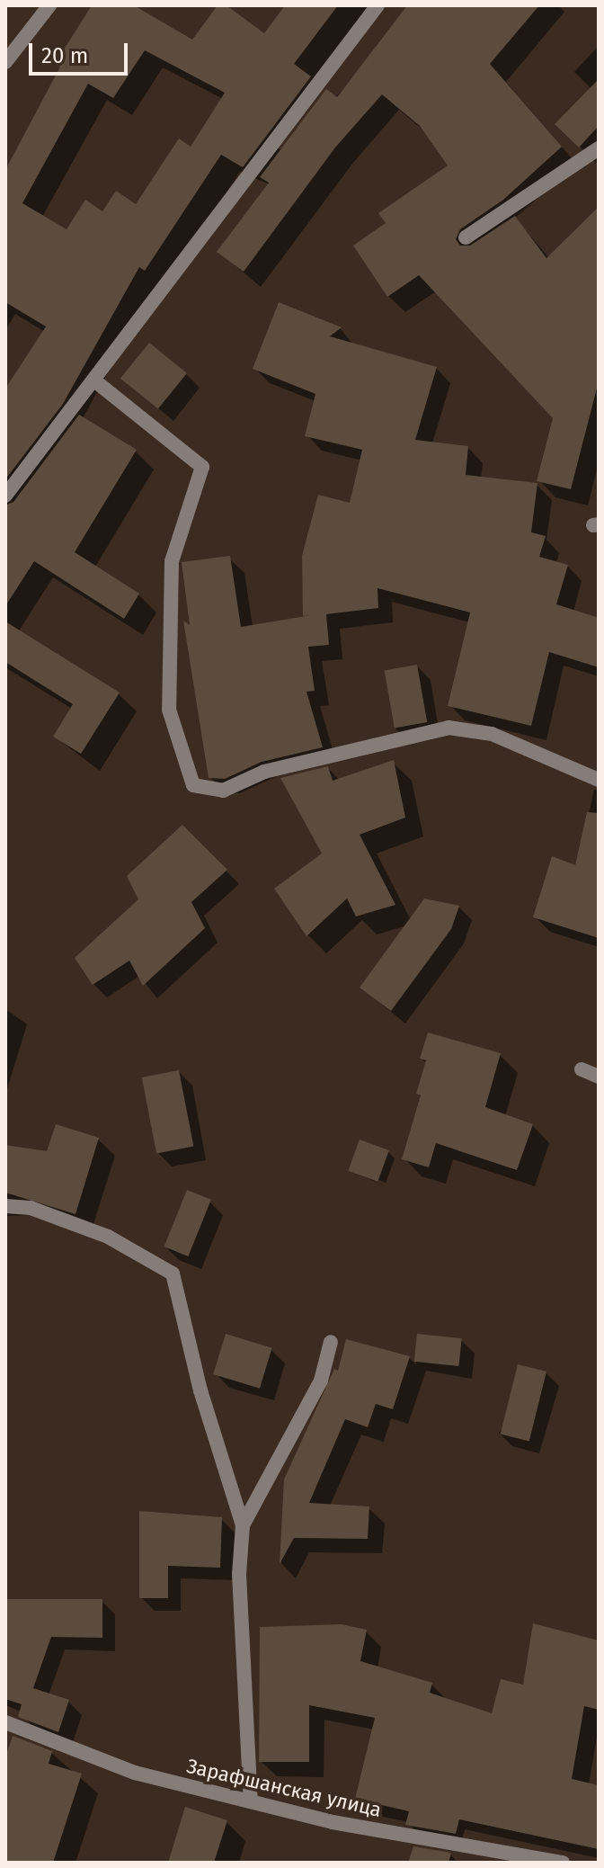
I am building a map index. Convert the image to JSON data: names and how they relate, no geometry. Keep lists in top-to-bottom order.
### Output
{
  "streets": {
    "street": ["Зарафшанская улица"]
  },
  "scale_bar": "20 m"
}
